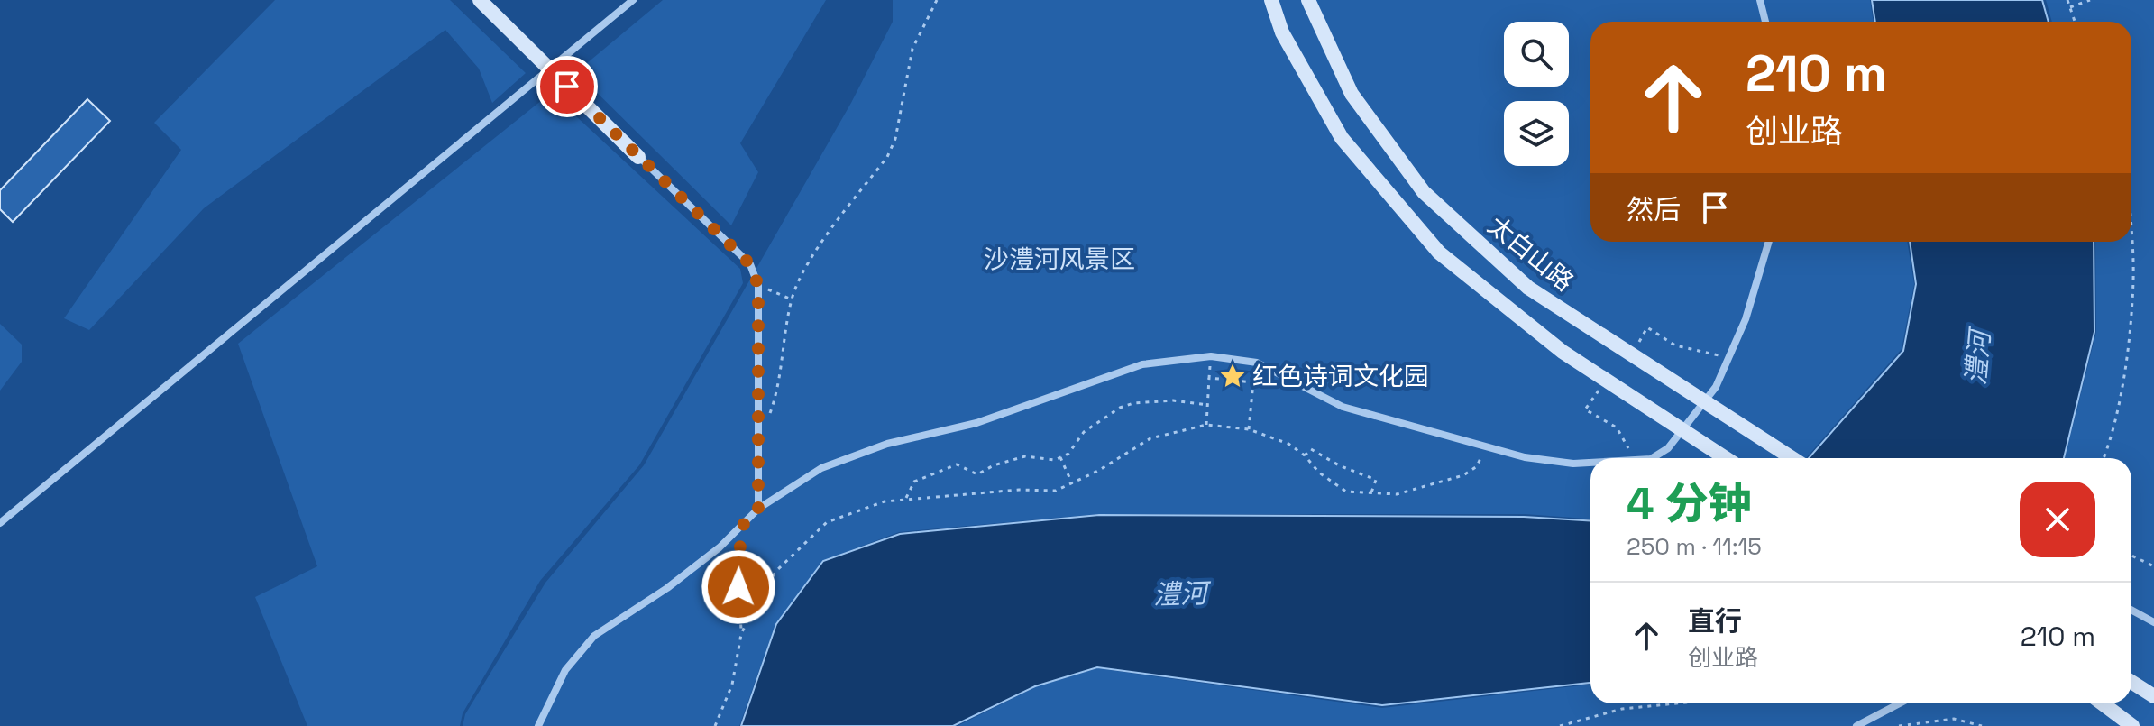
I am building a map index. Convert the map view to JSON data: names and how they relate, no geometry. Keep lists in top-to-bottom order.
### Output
{
  "streets": {
    "main road": ["太白山路"]
  },
  "water": ["澧河"],
  "parks": ["沙澧河风景区"],
  "places": {
    "place": ["红色诗词文化园"]
  },
  "page": {
    "turn": ["210 m", "创业路"],
    "then": "然后",
    "heading": ["4 分钟", "250 m · 11:15"],
    "list": [
      {
        "name": "直行",
        "note": "创业路",
        "value": "210 m"
      }
    ]
  }
}
